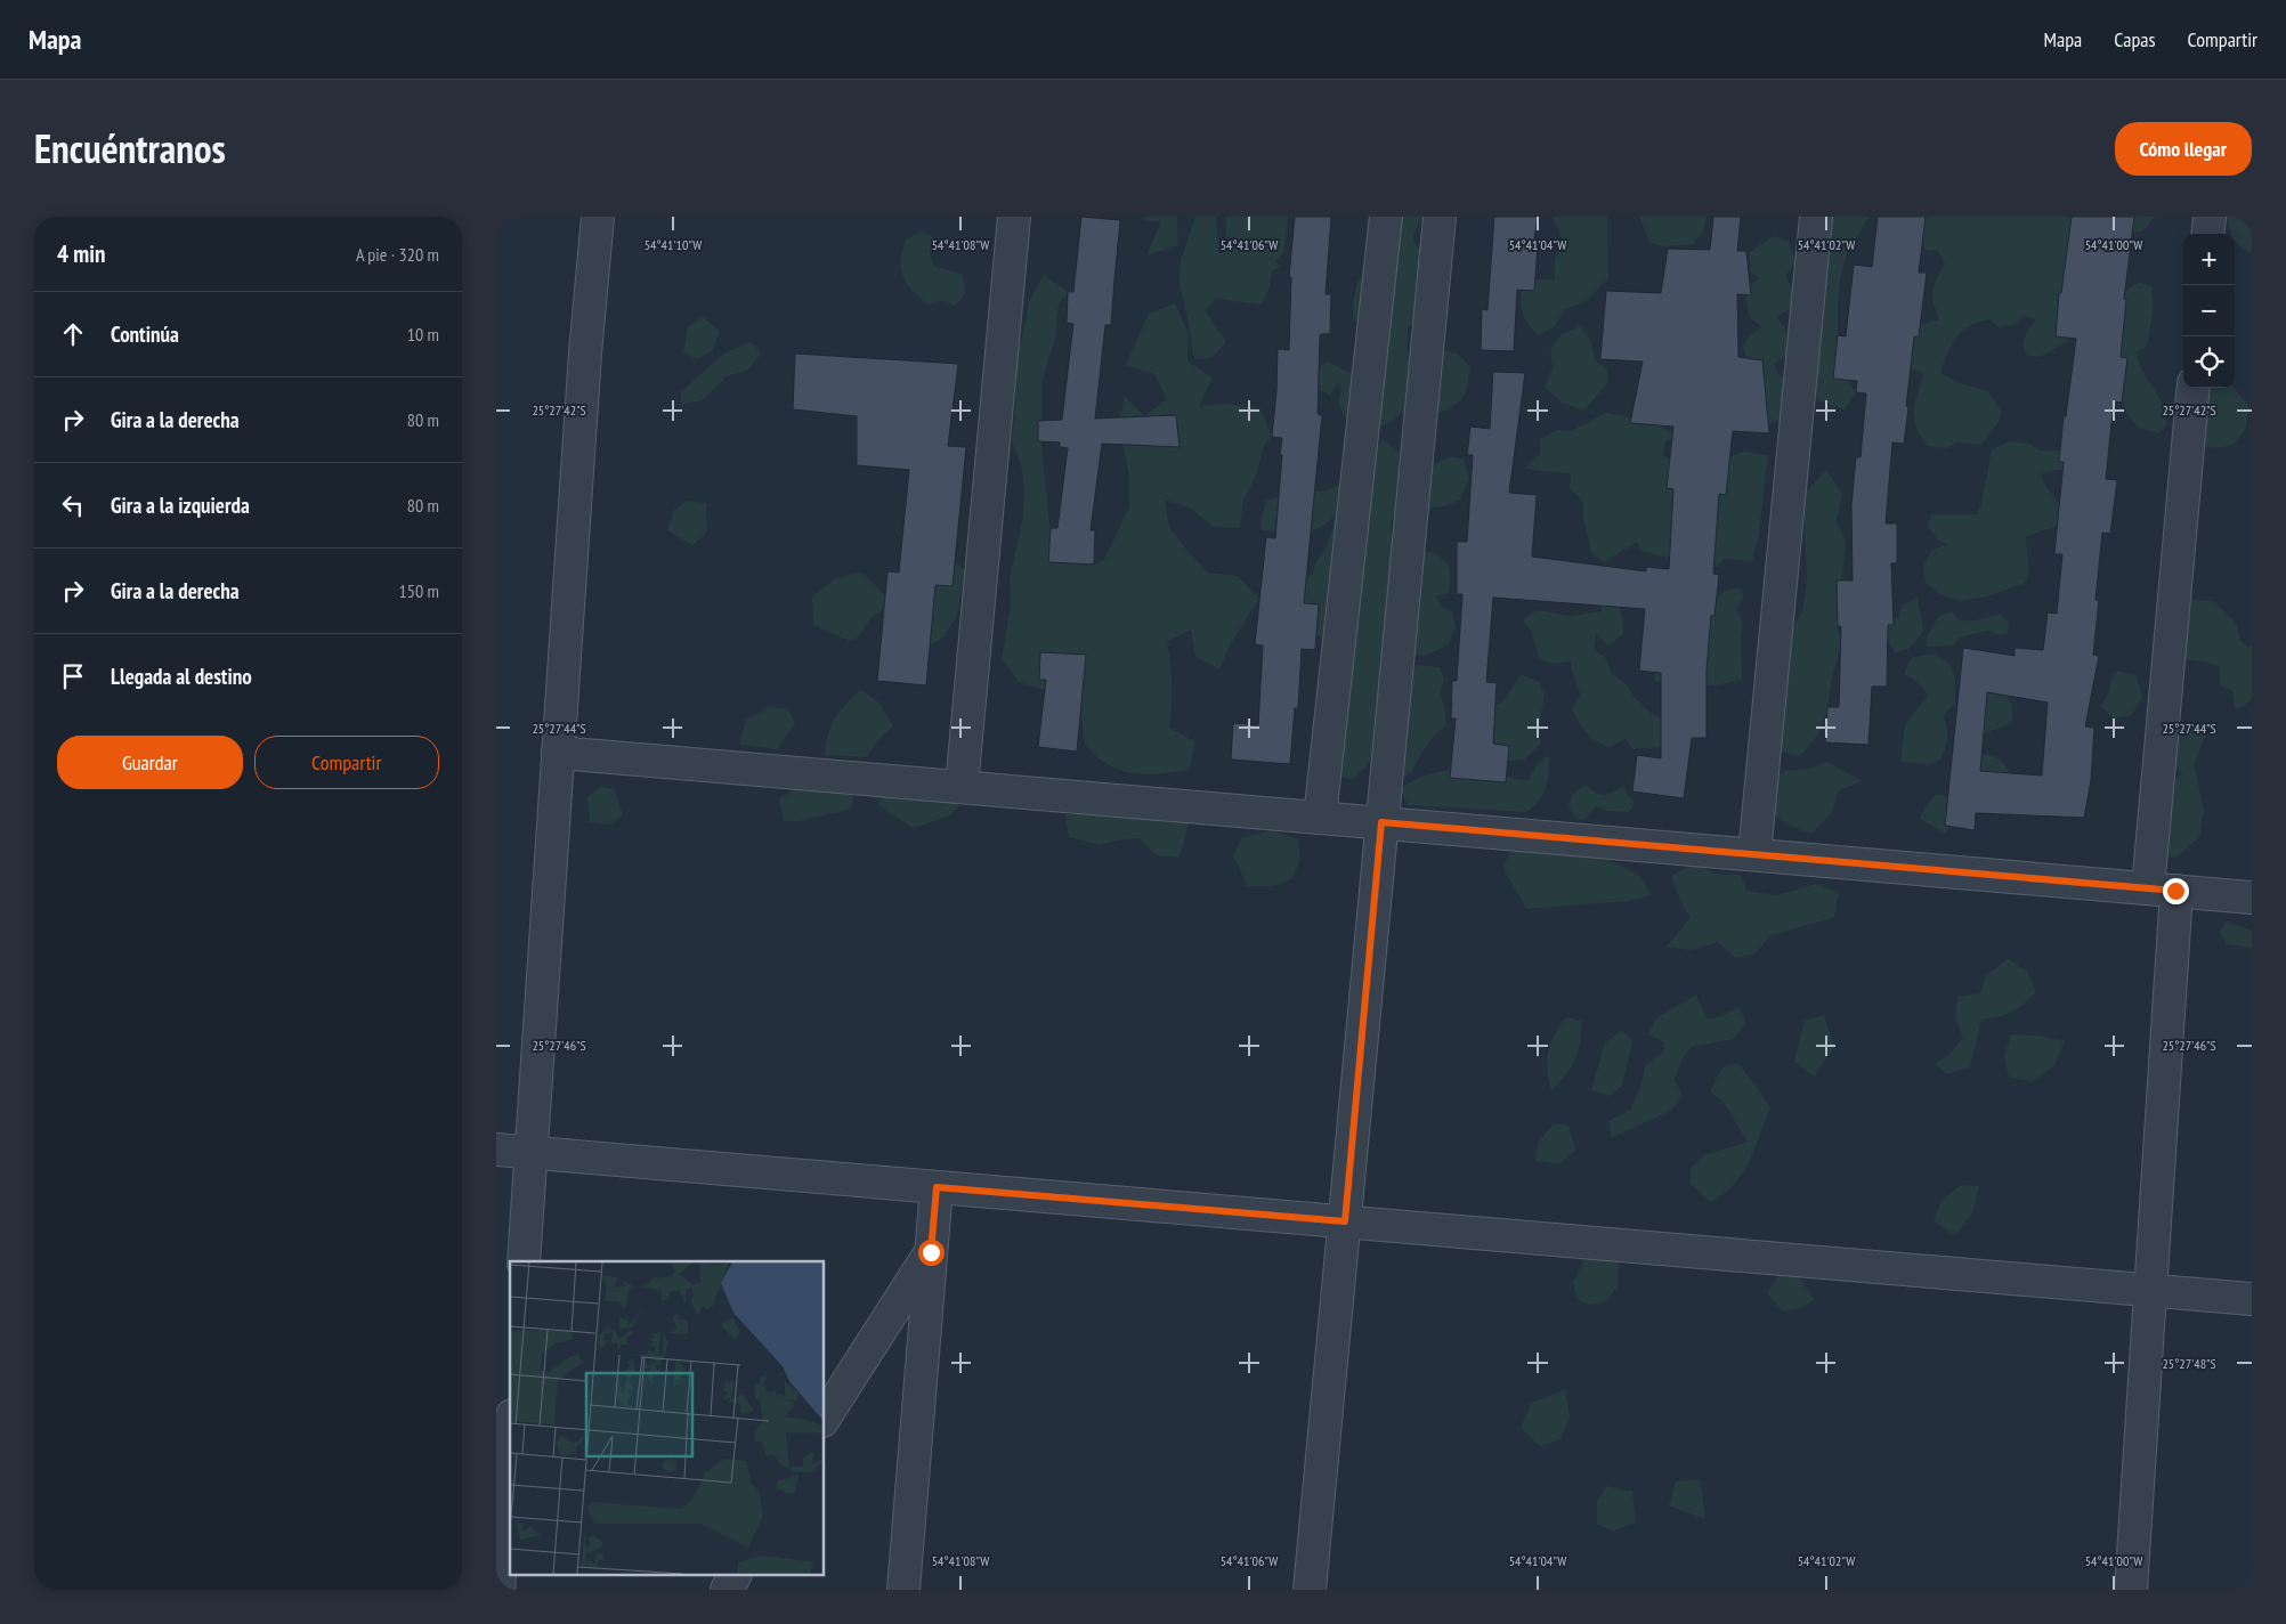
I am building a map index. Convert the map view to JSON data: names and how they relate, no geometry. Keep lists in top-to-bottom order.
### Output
{
  "page": {
    "header": "Mapa",
    "nav": ["Mapa", "Capas", "Compartir"],
    "title": "Encuéntranos",
    "buttons": [
      "Cómo llegar",
      ["Guardar", "Compartir"]
    ],
    "heading": ["4 min", "A pie · 320 m"],
    "map_buttons": ["+", "−"],
    "list": [
      ["Continúa", "10 m"],
      ["Gira a la derecha", "80 m"],
      ["Gira a la izquierda", "80 m"],
      ["Gira a la derecha", "150 m"],
      "Llegada al destino"
    ]
  },
  "coordinates": [
    "54°41'10\"W",
    "54°41'08\"W",
    "54°41'06\"W",
    "54°41'04\"W",
    "54°41'02\"W",
    "54°41'00\"W",
    "25°27'42\"S",
    "25°27'44\"S",
    "25°27'46\"S",
    "25°27'48\"S"
  ]
}
